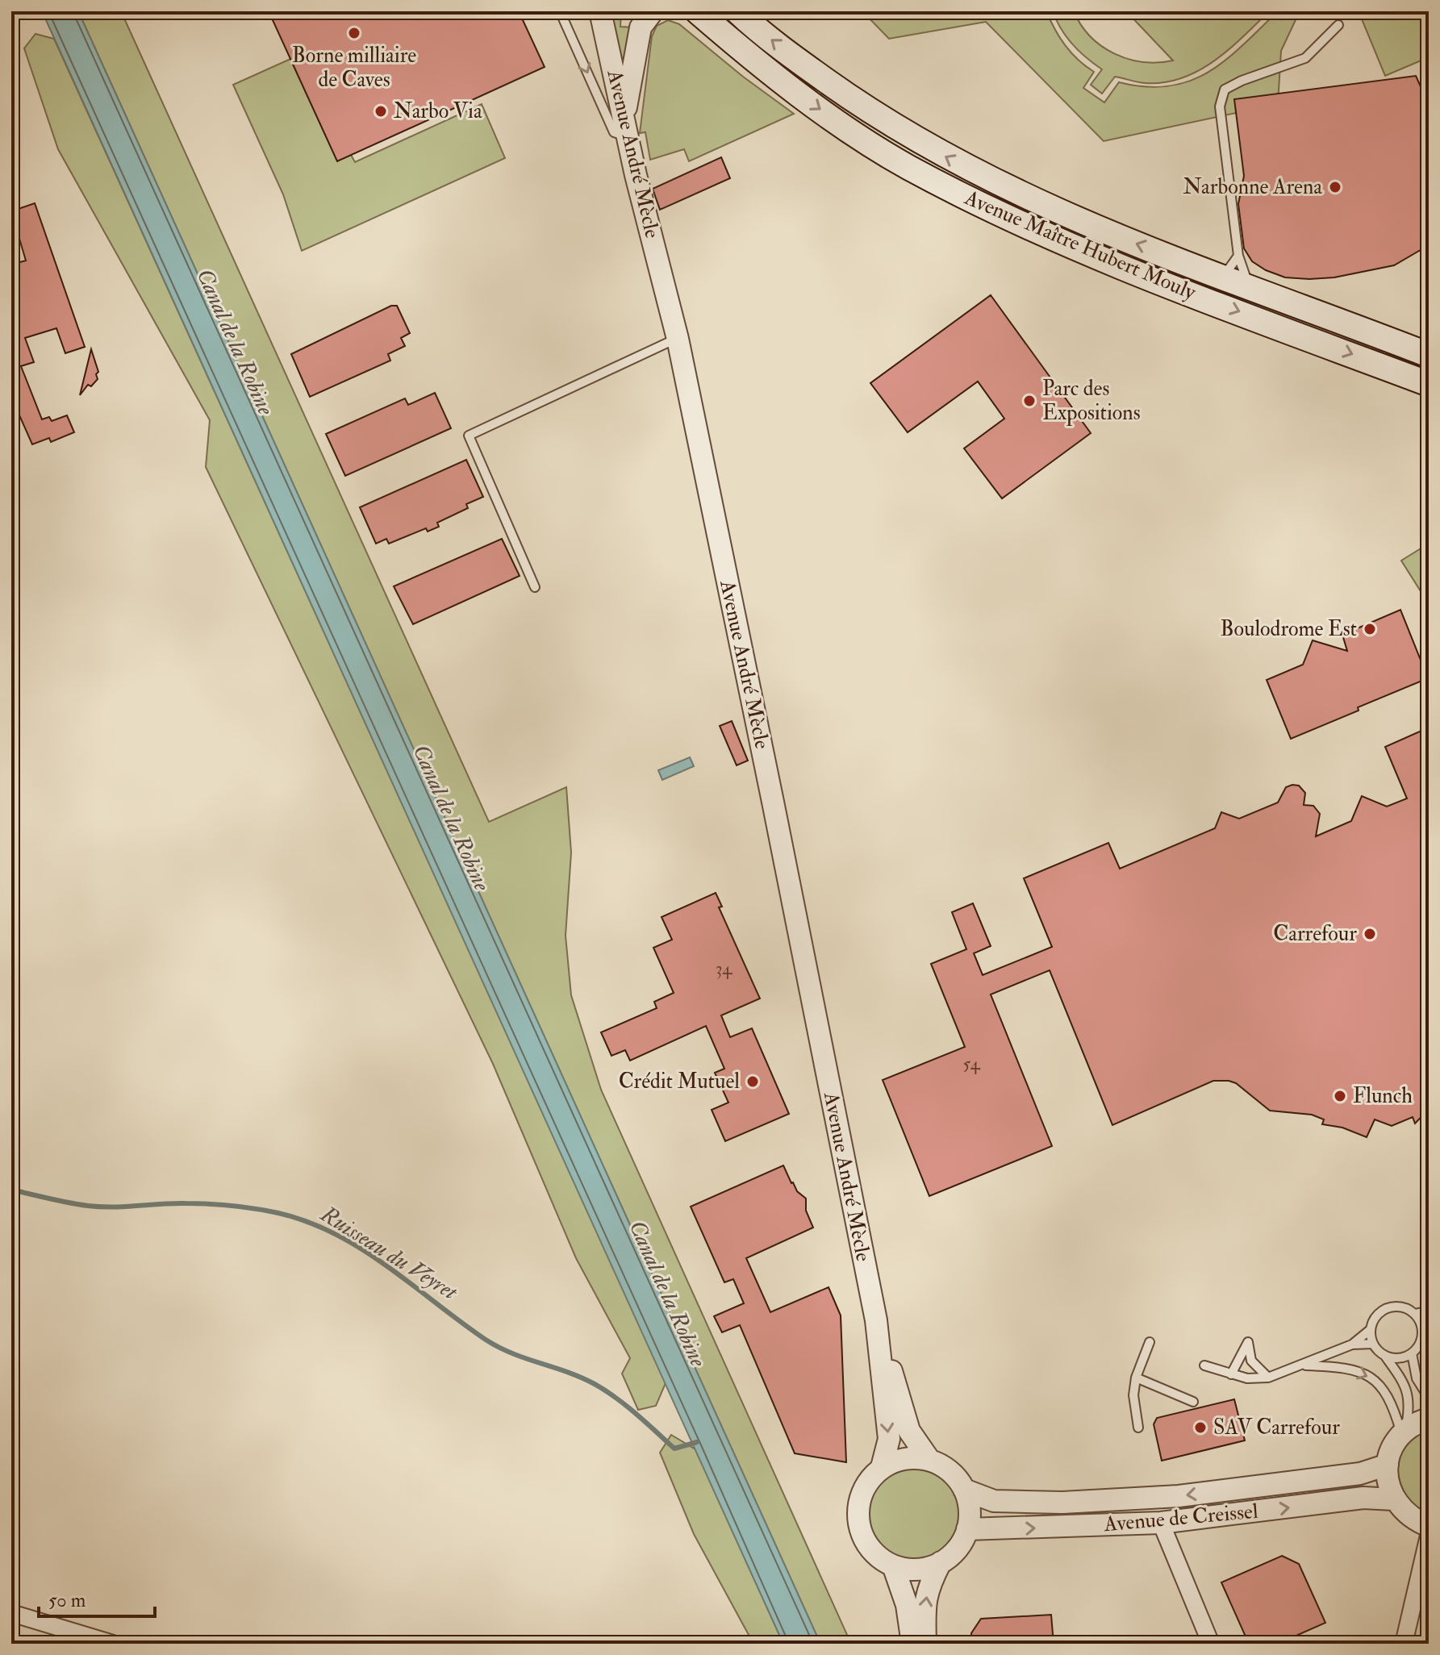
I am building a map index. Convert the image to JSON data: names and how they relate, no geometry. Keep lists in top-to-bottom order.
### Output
{
  "streets": {
    "main road": ["Avenue Maître Hubert Mouly"],
    "street": ["Avenue André Mècle", "Avenue de Creissel"]
  },
  "crossings": [
    ["Avenue André Mècle", "Avenue de Creissel"]
  ],
  "water": ["Canal de la Robine", "Ruisseau du Veyret"],
  "places": [
    "Borne milliaire de Caves",
    "Narbo Via",
    "Narbonne Arena",
    "Parc des Expositions",
    "Boulodrome Est",
    "Carrefour",
    "Crédit Mutuel",
    "Flunch",
    "SAV Carrefour"
  ],
  "house_numbers": ["34", "54"],
  "scale_bar": "50 m"
}
